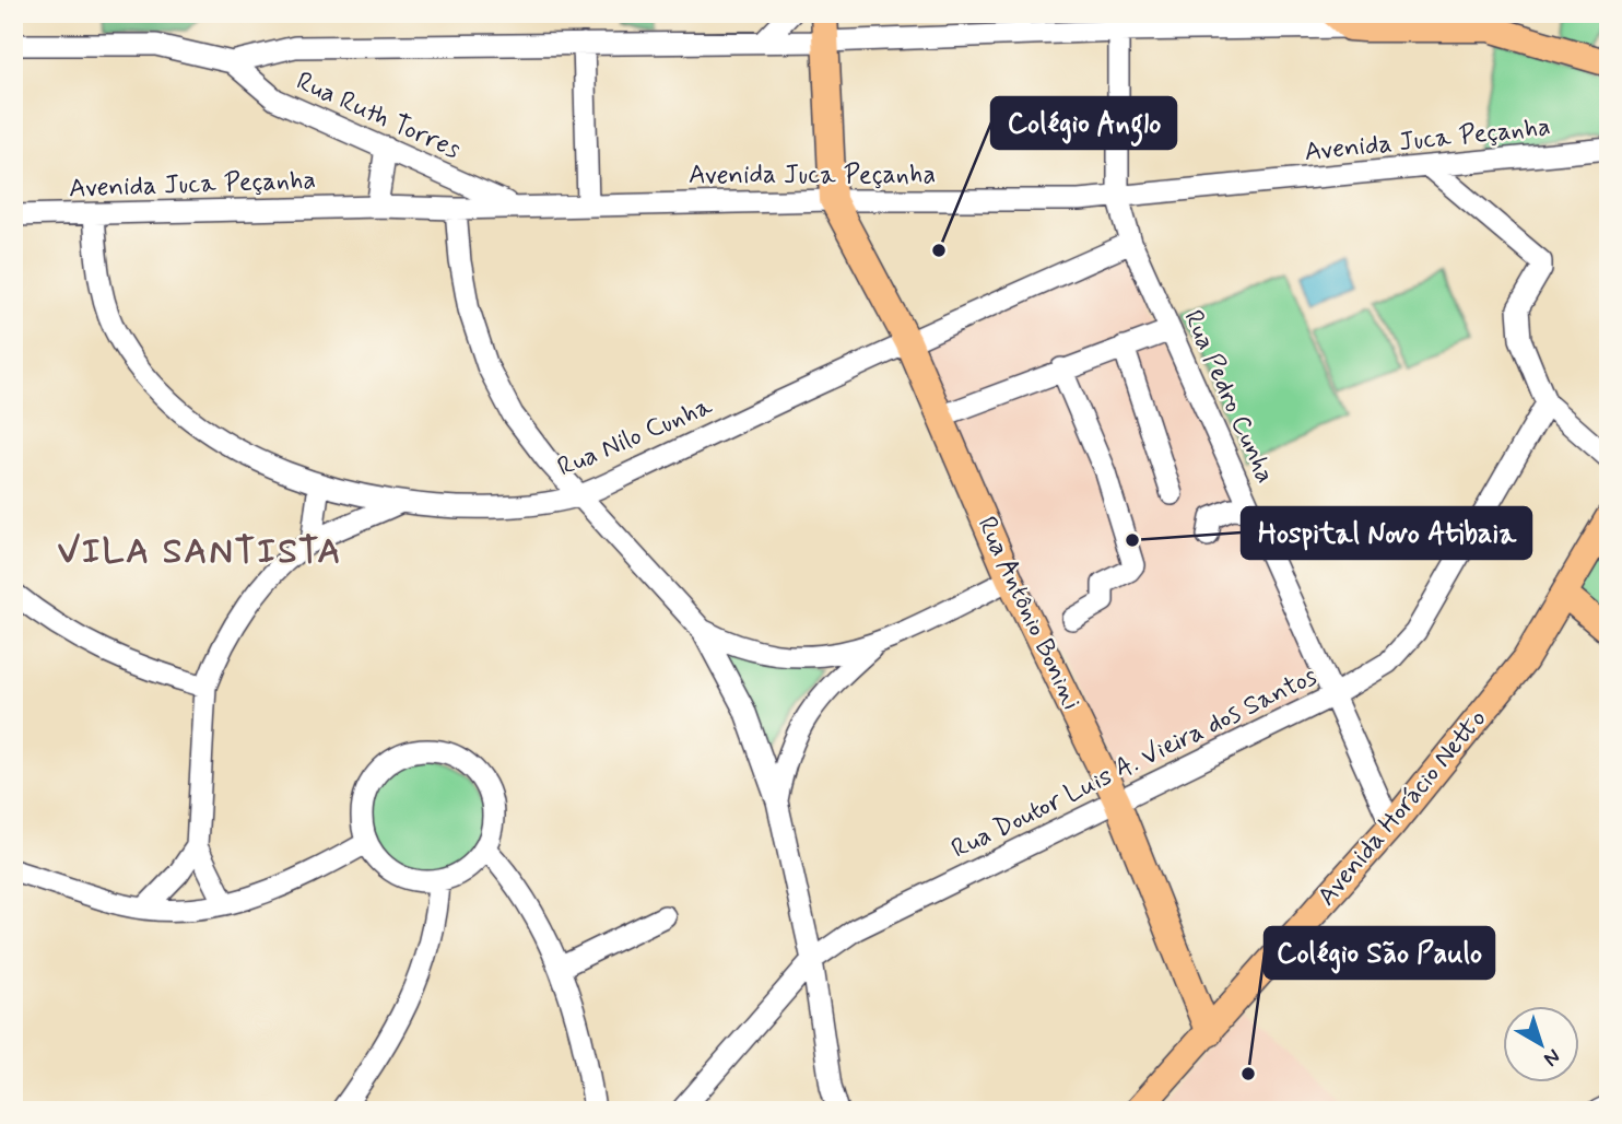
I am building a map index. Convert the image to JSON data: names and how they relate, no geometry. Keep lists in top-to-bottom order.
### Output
{
  "streets": {
    "main road": ["Rua Antônio Bonini", "Avenida Horácio Netto"],
    "street": [
      "Rua Ruth Torres",
      "Avenida Juca Peçanha",
      "Rua Pedro Cunha",
      "Rua Nilo Cunha",
      "Rua Doutor Luis A. Vieira dos Santos"
    ]
  },
  "crossings": [
    ["Rua Ruth Torres", "Avenida Juca Peçanha"],
    ["Avenida Juca Peçanha", "Rua Pedro Cunha"],
    ["Avenida Juca Peçanha", "Rua Nilo Cunha"],
    ["Avenida Juca Peçanha", "Rua Antônio Bonini"],
    ["Rua Pedro Cunha", "Rua Nilo Cunha"],
    ["Rua Pedro Cunha", "Rua Doutor Luis A. Vieira dos Santos"],
    ["Rua Pedro Cunha", "Avenida Horácio Netto"],
    ["Rua Nilo Cunha", "Rua Antônio Bonini"],
    ["Rua Antônio Bonini", "Rua Doutor Luis A. Vieira dos Santos"],
    ["Rua Antônio Bonini", "Avenida Horácio Netto"]
  ],
  "districts": ["VILA SANTISTA"],
  "places": ["Colégio Anglo", "Hospital Novo Atibaia", "Colégio São Paulo"],
  "north": "bottom right"
}
